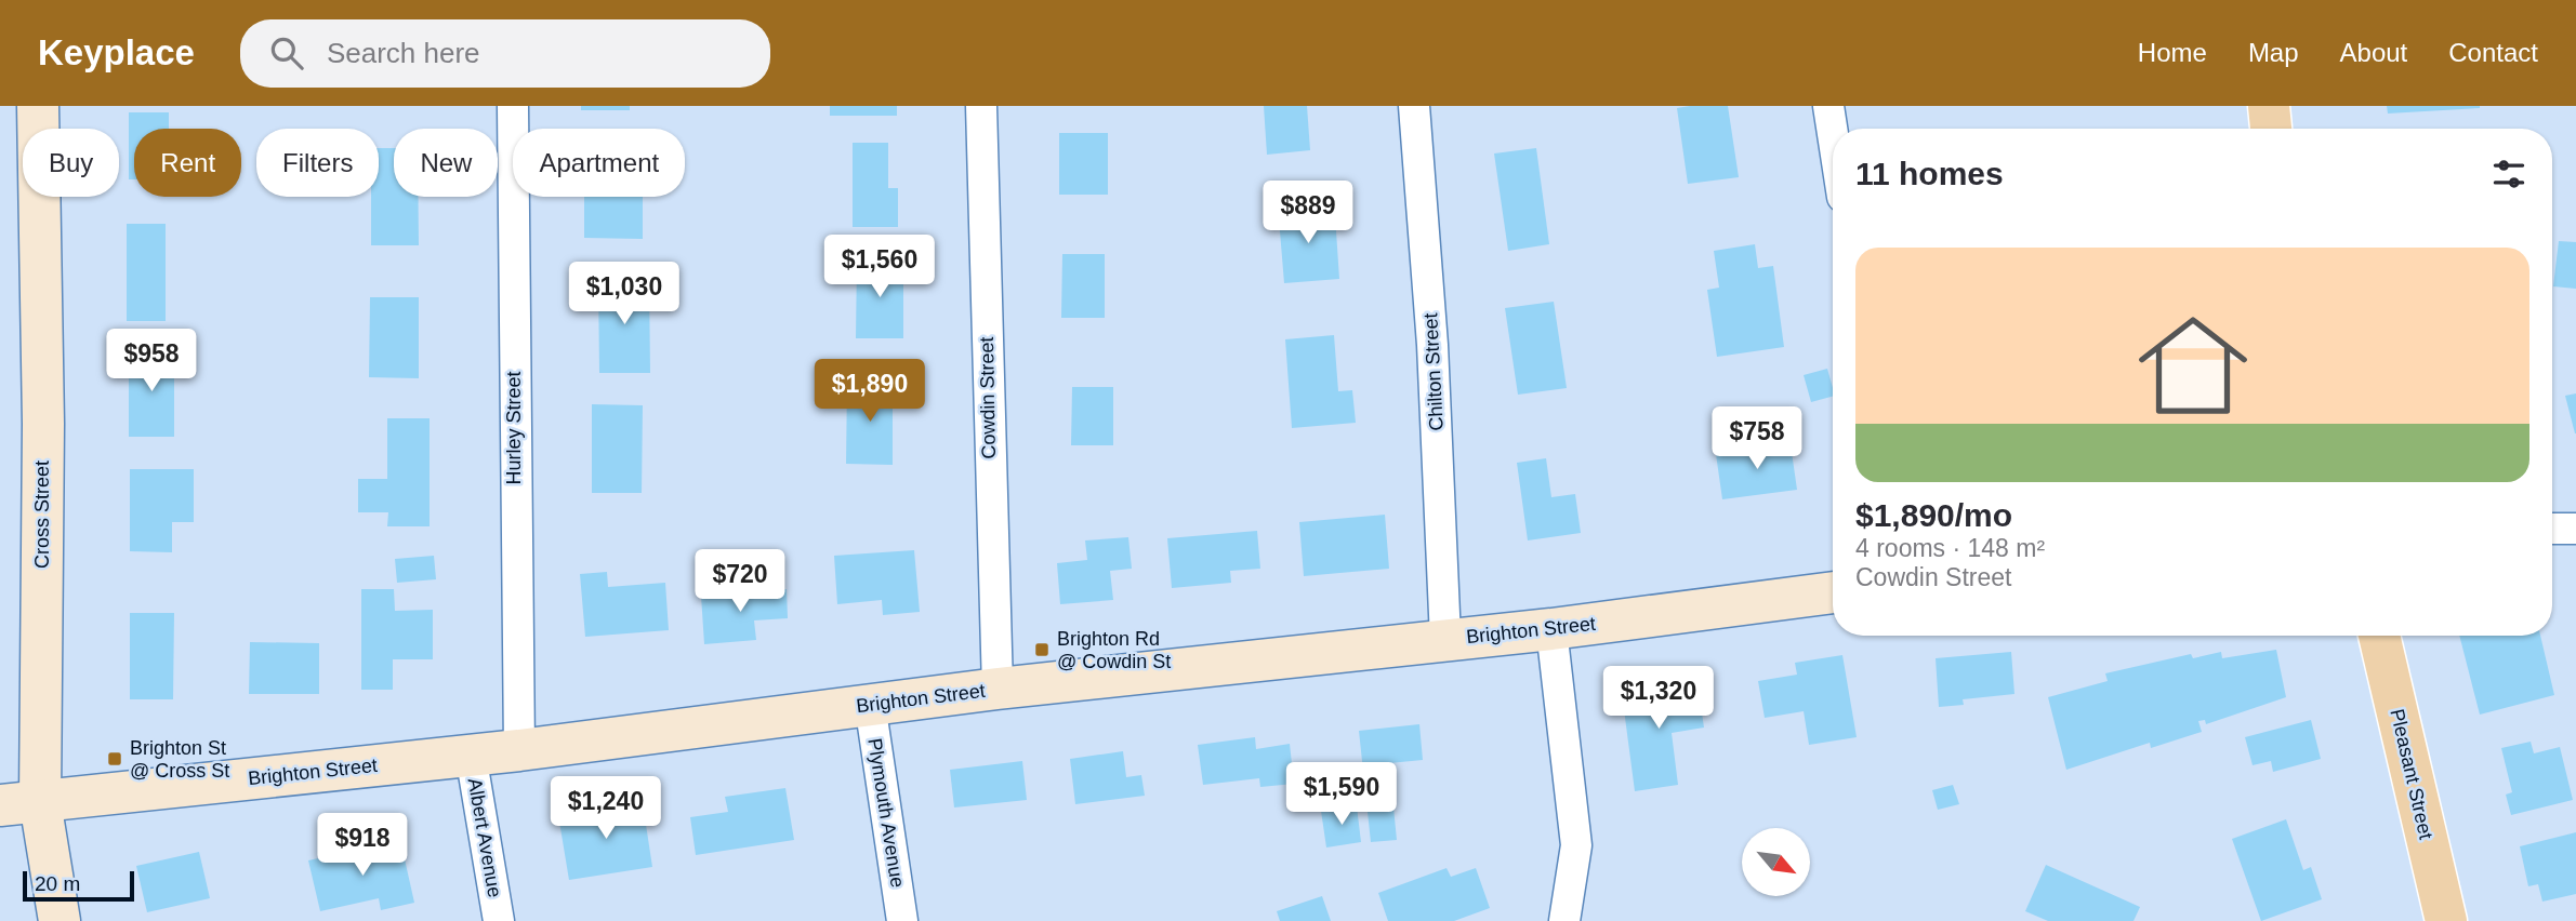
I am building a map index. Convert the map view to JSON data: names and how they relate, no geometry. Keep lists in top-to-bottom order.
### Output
{
  "streets": {
    "main road": ["Cross Street", "Brighton Street", "Pleasant Street"],
    "street": [
      "Chilton Street",
      "Cowdin Street",
      "Hurley Street",
      "Plymouth Avenue",
      "Albert Avenue"
    ]
  },
  "crossings": [
    ["Chilton Street", "Brighton Street"],
    ["Cowdin Street", "Brighton Street"],
    ["Hurley Street", "Brighton Street"],
    ["Cross Street", "Brighton Street"],
    ["Brighton Street", "Plymouth Avenue"],
    ["Brighton Street", "Albert Avenue"]
  ],
  "places": {
    "transit": ["Brighton Rd @ Cowdin St", "Brighton St @ Cross St"]
  },
  "scale_bar": "20 m",
  "north": "bottom right",
  "page": {
    "header": "Keyplace",
    "search": "Search here",
    "nav": [
      "Home",
      "Map",
      "About",
      "Contact"
    ],
    "chip": [
      "Buy",
      "Rent",
      "Filters",
      "New",
      "Apartment"
    ],
    "heading": "11 homes",
    "price": [
      "$889",
      "$1,560",
      "$1,030",
      "$958",
      "$1,890",
      "$758",
      "$720",
      "$1,320",
      "$1,590",
      "$1,240",
      "$918"
    ],
    "list": [
      {
        "name": "$1,890/mo",
        "note": "4 rooms · 148 m² · Cowdin Street"
      }
    ],
    "scale": "20 m"
  }
}
